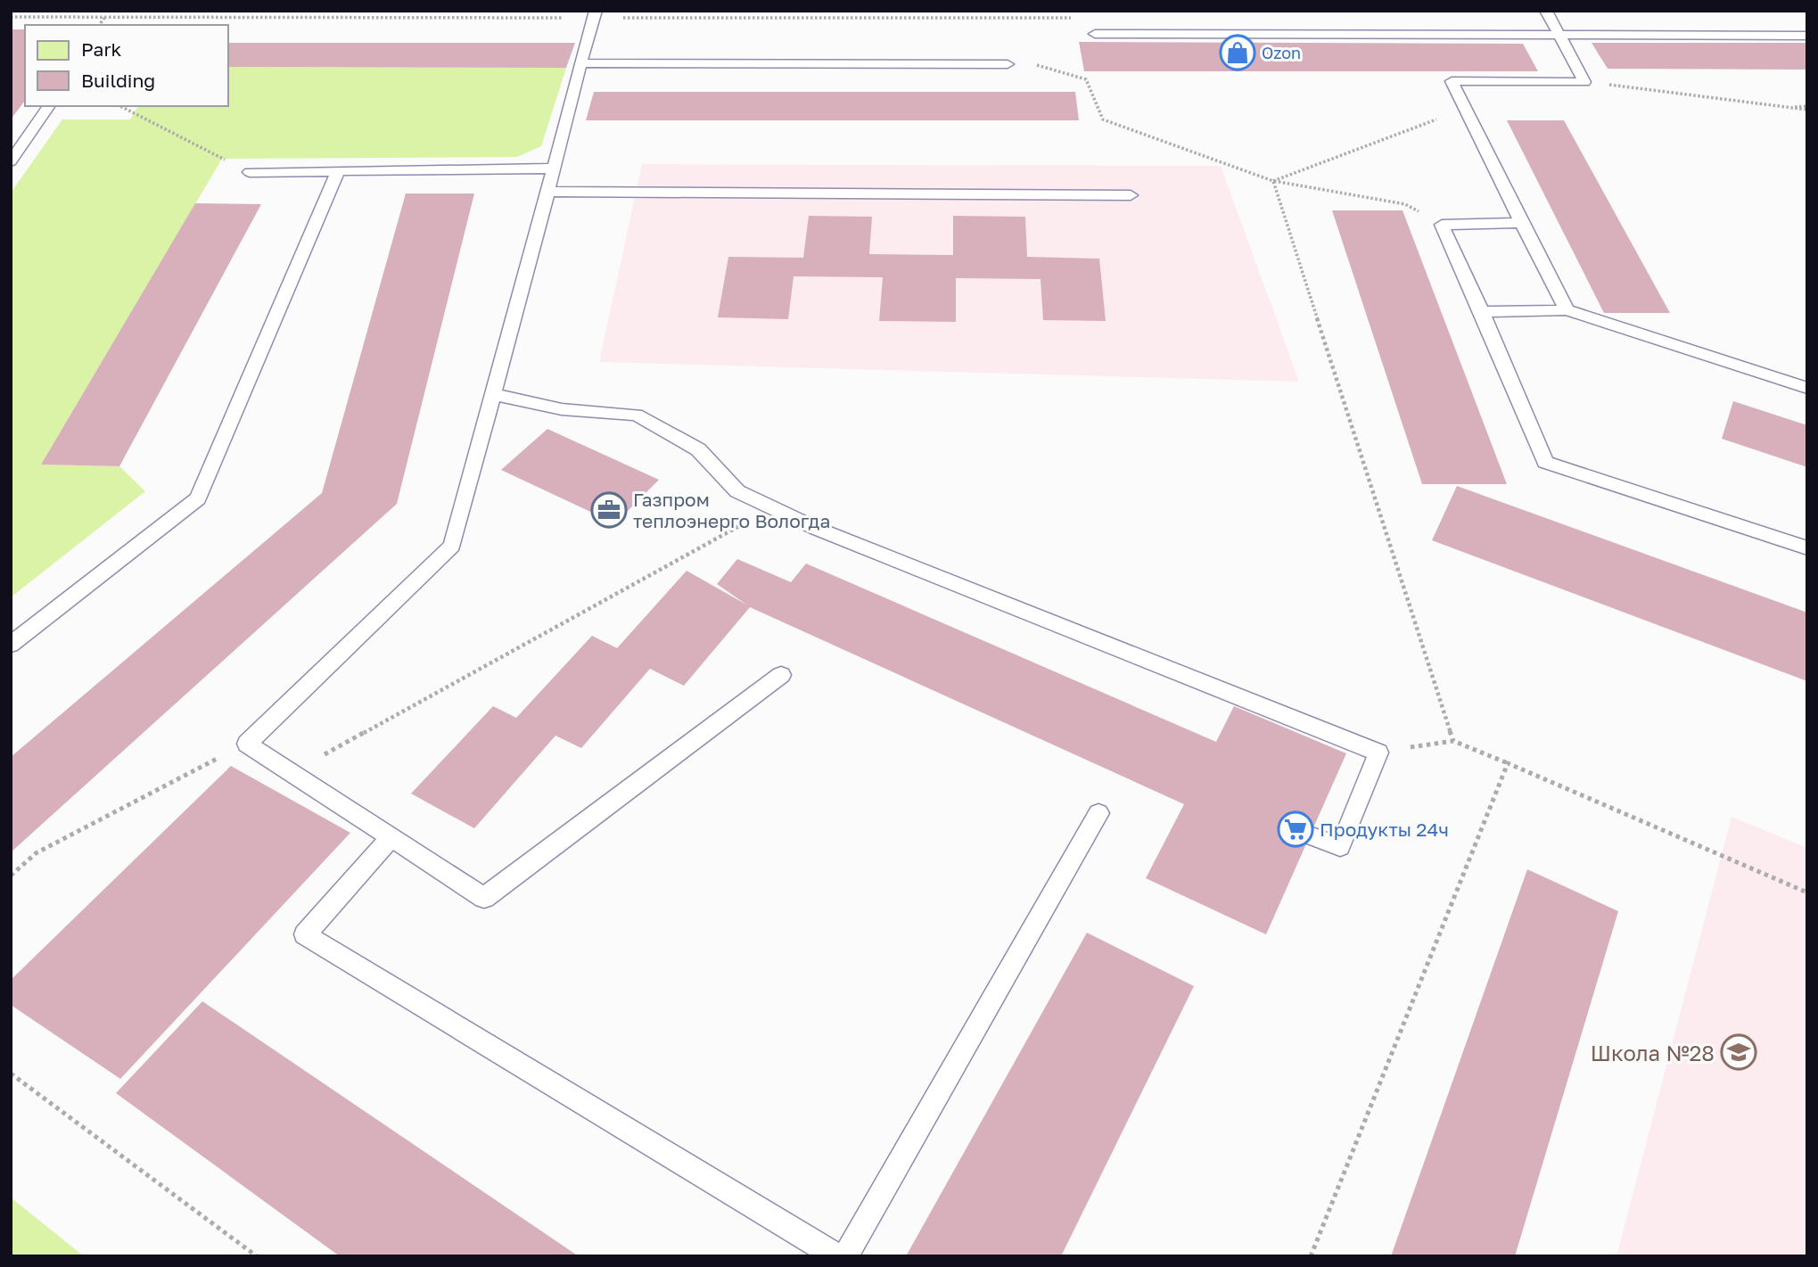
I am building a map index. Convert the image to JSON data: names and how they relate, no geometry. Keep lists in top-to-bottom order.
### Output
{
  "places": {
    "shop": ["Ozon"],
    "office": ["Газпром теплоэнерго Вологда"],
    "supermarket": ["Продукты 24ч"],
    "school or university": ["Школа №28"]
  },
  "legend": ["Park", "Building"]
}
